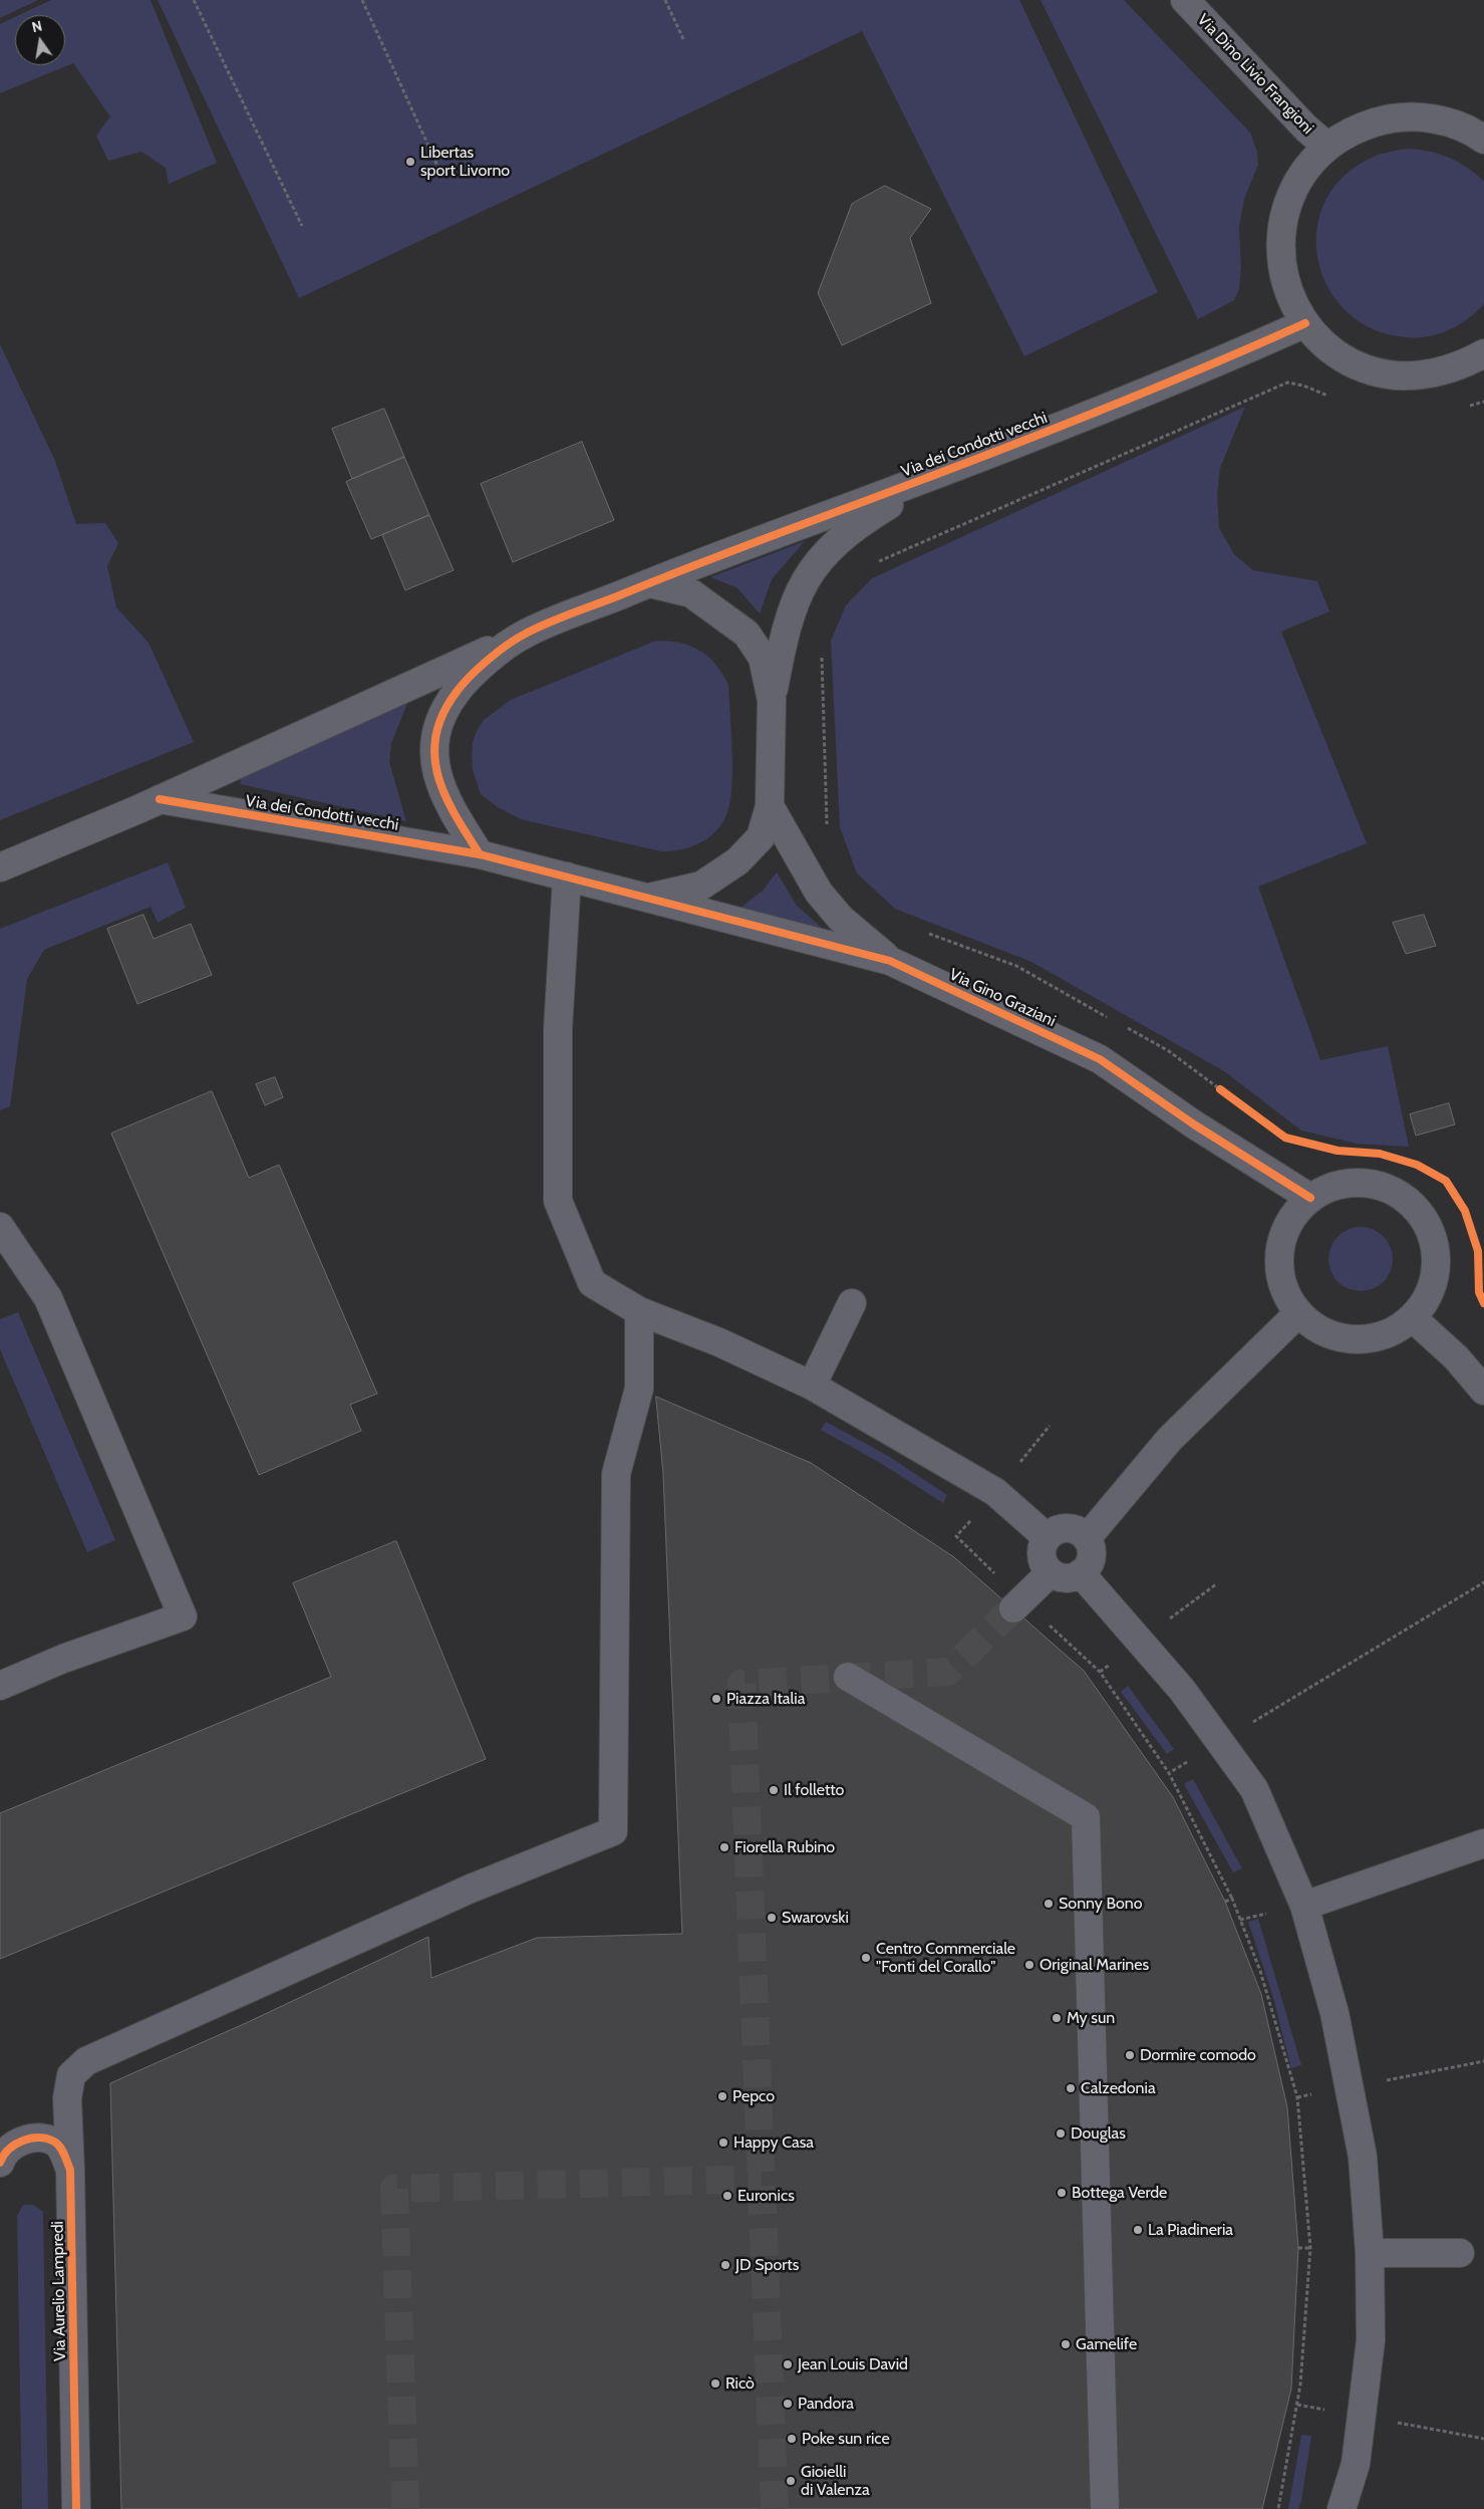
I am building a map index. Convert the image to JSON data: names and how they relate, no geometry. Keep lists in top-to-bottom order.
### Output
{
  "streets": {
    "street": [
      "Via Dino Livio Frangioni",
      "Via dei Condotti vecchi",
      "Via Gino Graziani",
      "Via Aurelio Lampredi"
    ]
  },
  "crossings": [
    ["Via dei Condotti vecchi", "Via Gino Graziani"]
  ],
  "places": [
    "Libertas sport Livorno",
    "Piazza Italia",
    "Il folletto",
    "Fiorella Rubino",
    "Sonny Bono",
    "Swarovski",
    "Centro Commerciale \"Fonti del Corallo\"",
    "Original Marines",
    "My sun",
    "Dormire comodo",
    "Calzedonia",
    "Pepco",
    "Douglas",
    "Happy Casa",
    "Bottega Verde",
    "Euronics",
    "La Piadineria",
    "JD Sports",
    "Gamelife",
    "Jean Louis David",
    "Ricò",
    "Pandora",
    "Poke sun rice",
    "Gioielli di Valenza"
  ],
  "north": "top"
}
